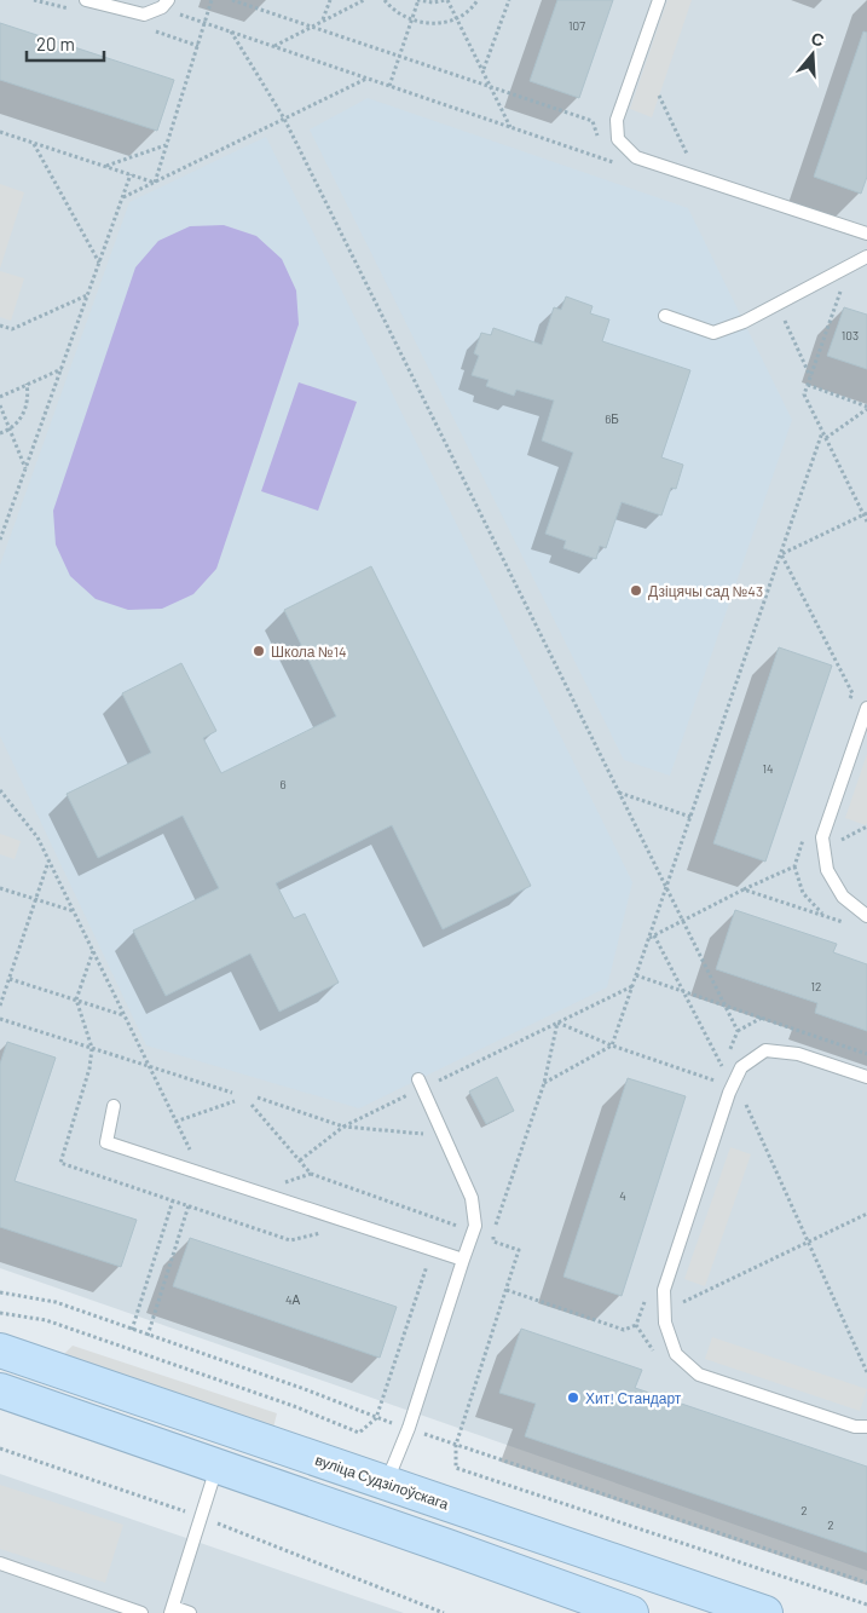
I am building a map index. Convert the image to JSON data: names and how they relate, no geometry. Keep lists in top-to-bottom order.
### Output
{
  "streets": {
    "main road": ["вуліца Судзілоўскага"]
  },
  "places": ["Дзіцячы сад №43", "Школа №14", "Хит! Стандарт"],
  "house_numbers": [
    "107",
    "103",
    "6Б",
    "14",
    "6",
    "12",
    "4",
    "4А",
    "2",
    "2"
  ],
  "scale_bar": "20 m",
  "north": "top"
}
